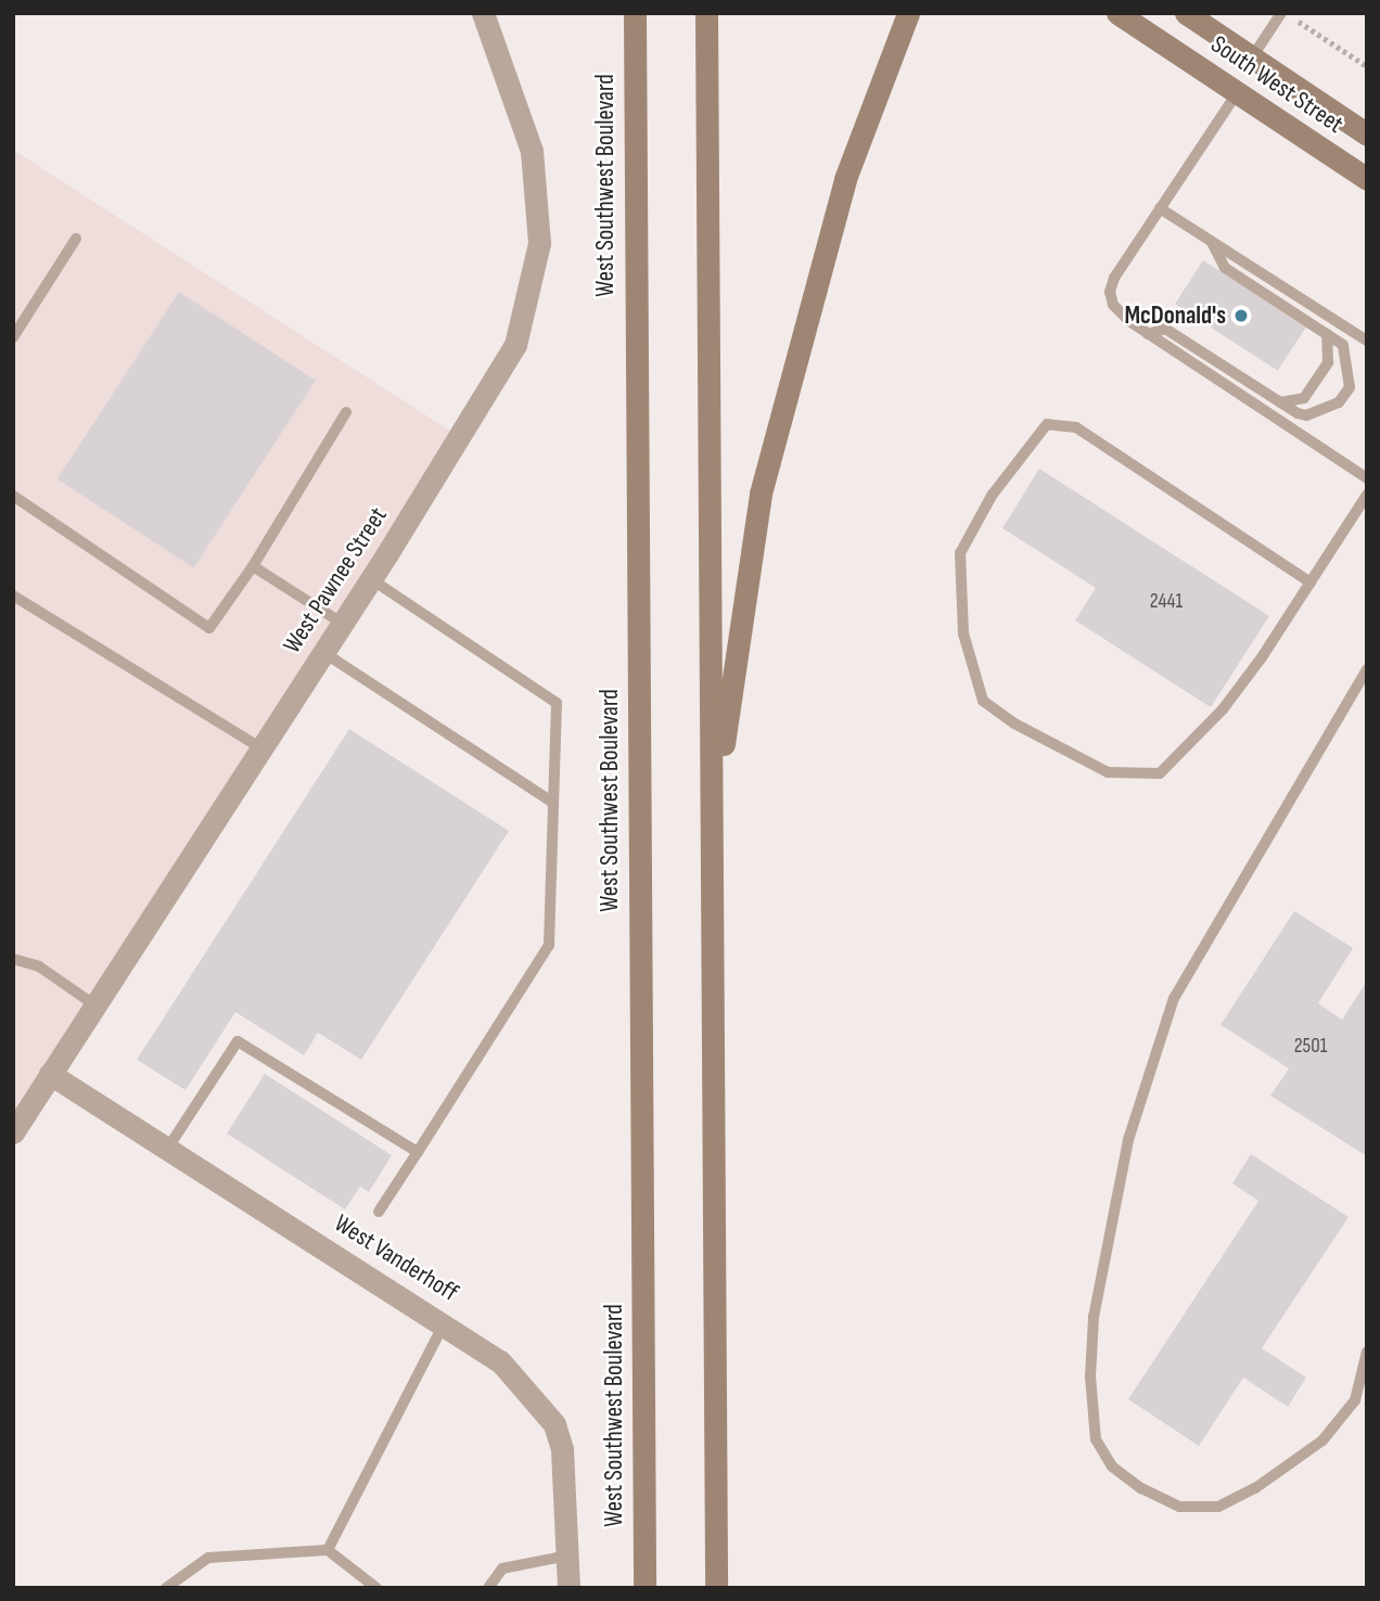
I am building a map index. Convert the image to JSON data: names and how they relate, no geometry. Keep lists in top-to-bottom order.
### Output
{
  "streets": {
    "main road": ["South West Street", "West Southwest Boulevard"],
    "street": ["West Pawnee Street", "West Vanderhoff"]
  },
  "crossings": [
    ["West Pawnee Street", "West Vanderhoff"]
  ],
  "places": ["McDonald's"],
  "house_numbers": ["2441", "2501"]
}
